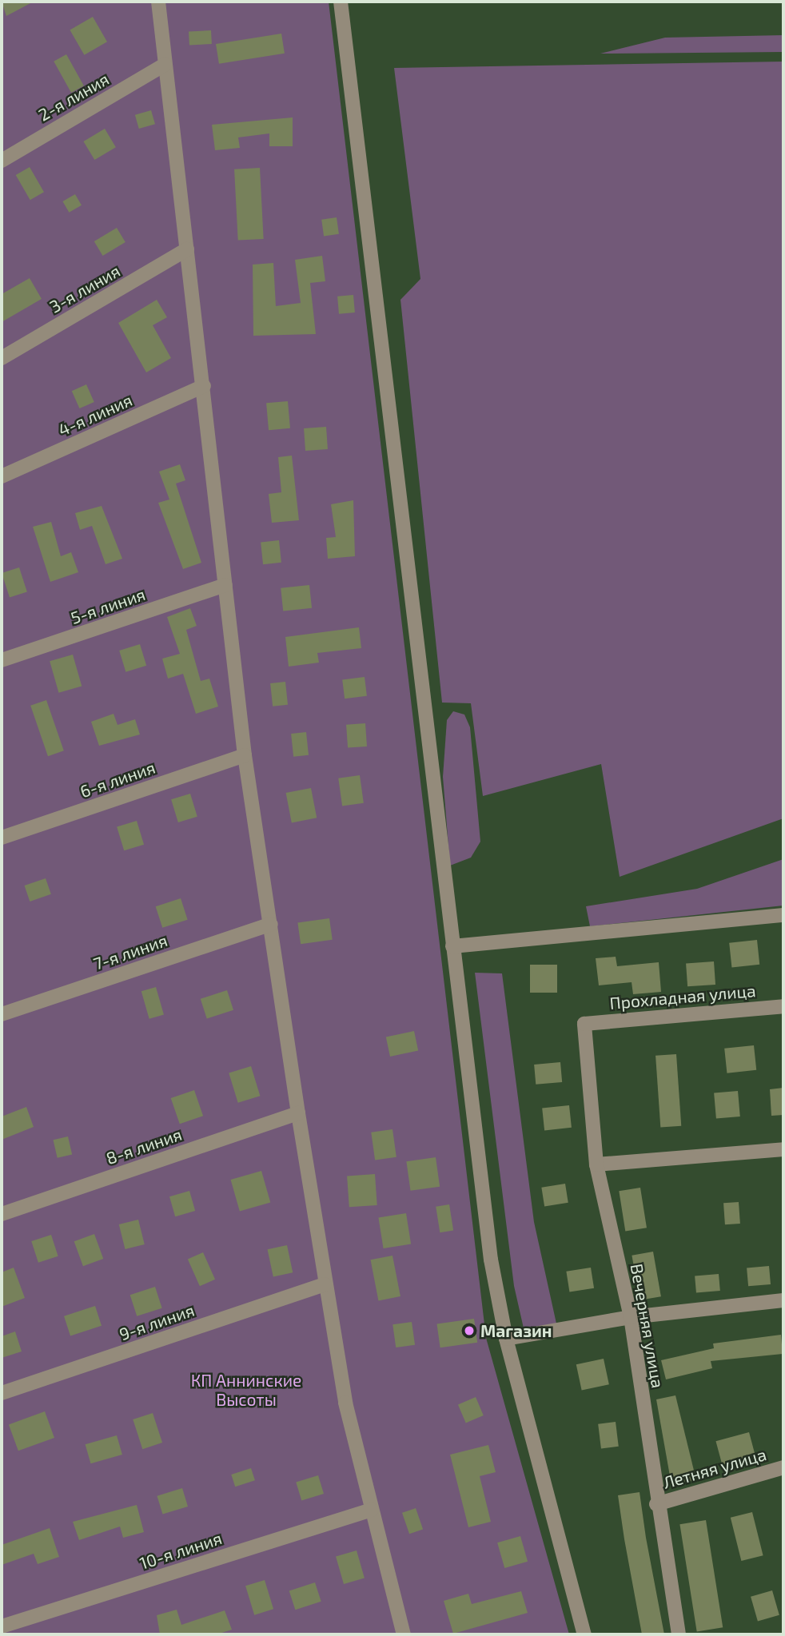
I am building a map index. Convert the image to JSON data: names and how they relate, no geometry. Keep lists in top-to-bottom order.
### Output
{
  "streets": {
    "street": [
      "2-я линия",
      "3-я линия",
      "4-я линия",
      "5-я линия",
      "6-я линия",
      "7-я линия",
      "Прохладная улица",
      "8-я линия",
      "9-я линия",
      "Вечерняя улица",
      "Летняя улица",
      "10-я линия"
    ]
  },
  "crossings": [
    ["Прохладная улица", "Вечерняя улица"],
    ["Вечерняя улица", "Летняя улица"]
  ],
  "parks": ["КП Аннинские Высоты"],
  "places": ["Магазин"]
}
